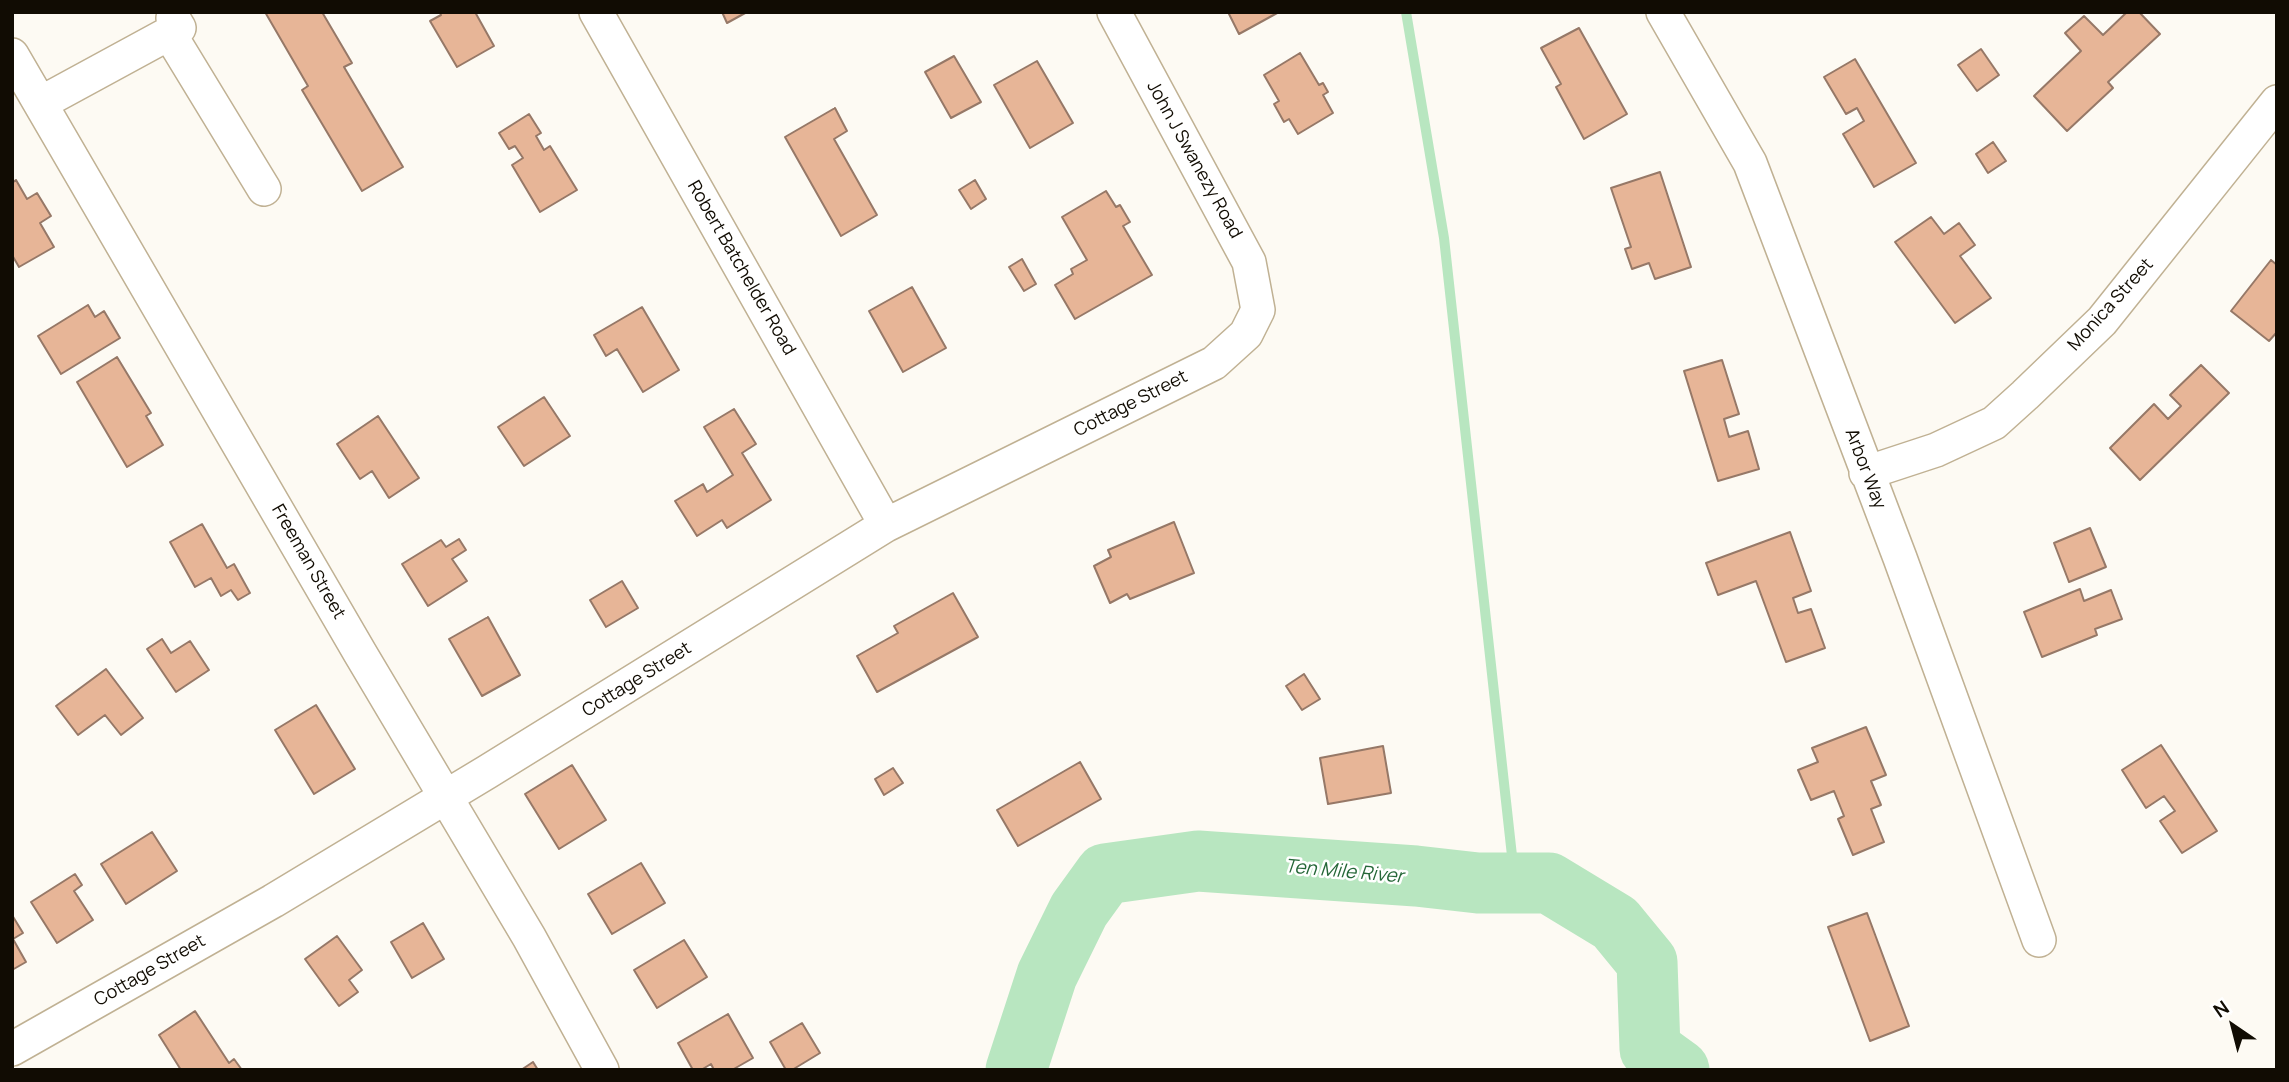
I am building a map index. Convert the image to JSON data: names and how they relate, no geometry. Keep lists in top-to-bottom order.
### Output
{
  "streets": {
    "street": [
      "John J Swanezy Road",
      "Robert Batchelder Road",
      "Monica Street",
      "Cottage Street",
      "Arbor Way",
      "Freeman Street"
    ]
  },
  "crossings": [
    ["John J Swanezy Road", "Cottage Street"],
    ["Robert Batchelder Road", "Cottage Street"],
    ["Monica Street", "Arbor Way"],
    ["Cottage Street", "Freeman Street"]
  ],
  "water": ["Ten Mile River"],
  "north": "top left"
}
